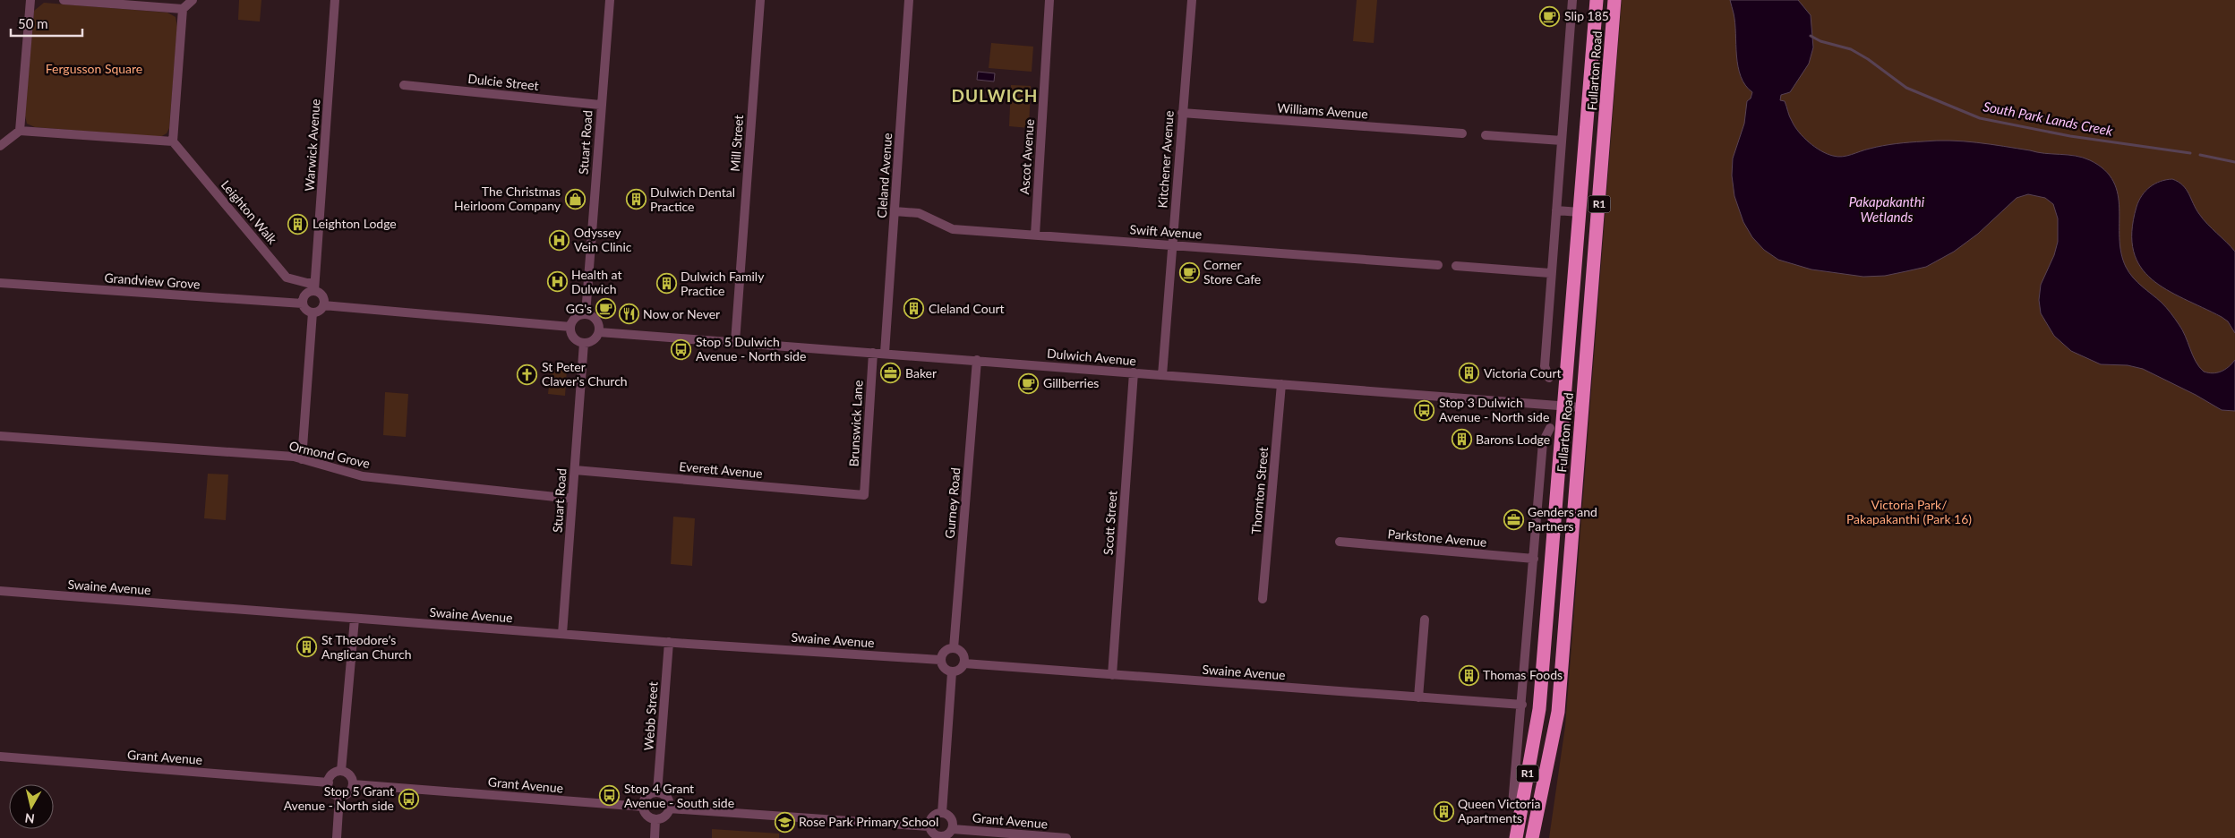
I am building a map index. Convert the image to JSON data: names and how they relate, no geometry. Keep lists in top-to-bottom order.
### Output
{
  "streets": {
    "highway": ["Fullarton Road", "R1"],
    "street": [
      "Dulcie Street",
      "Williams Avenue",
      "Stuart Road",
      "Mill Street",
      "Warwick Avenue",
      "Ascot Avenue",
      "Kitchener Avenue",
      "Cleland Avenue",
      "Leighton Walk",
      "Swift Avenue",
      "Grandview Grove",
      "Dulwich Avenue",
      "Brunswick Lane",
      "Ormond Grove",
      "Everett Avenue",
      "Thornton Street",
      "Gurney Road",
      "Scott Street",
      "Parkstone Avenue",
      "Swaine Avenue",
      "Webb Street",
      "Grant Avenue"
    ]
  },
  "crossings": [
    ["Fullarton Road", "Dulwich Avenue"],
    ["Fullarton Road", "Parkstone Avenue"],
    ["Fullarton Road", "Swaine Avenue"],
    ["Dulcie Street", "Stuart Road"],
    ["Williams Avenue", "Kitchener Avenue"],
    ["Stuart Road", "Dulwich Avenue"],
    ["Stuart Road", "Ormond Grove"],
    ["Stuart Road", "Everett Avenue"],
    ["Stuart Road", "Swaine Avenue"],
    ["Mill Street", "Dulwich Avenue"],
    ["Warwick Avenue", "Leighton Walk"],
    ["Warwick Avenue", "Grandview Grove"],
    ["Ascot Avenue", "Swift Avenue"],
    ["Kitchener Avenue", "Swift Avenue"],
    ["Kitchener Avenue", "Dulwich Avenue"],
    ["Cleland Avenue", "Swift Avenue"],
    ["Cleland Avenue", "Dulwich Avenue"],
    ["Leighton Walk", "Grandview Grove"],
    ["Dulwich Avenue", "Brunswick Lane"],
    ["Dulwich Avenue", "Thornton Street"],
    ["Dulwich Avenue", "Gurney Road"],
    ["Dulwich Avenue", "Scott Street"],
    ["Brunswick Lane", "Everett Avenue"],
    ["Gurney Road", "Swaine Avenue"],
    ["Scott Street", "Swaine Avenue"],
    ["Swaine Avenue", "Webb Street"],
    ["Webb Street", "Grant Avenue"]
  ],
  "districts": ["DULWICH"],
  "water": ["South Park Lands Creek", "Pakapakanthi Wetlands"],
  "parks": ["Fergusson Square", "Victoria Park/ Pakapakanthi (Park 16)"],
  "places": {
    "cafe": [
      "Slip 185",
      "Corner Store Cafe",
      "GG's",
      "Gillberries"
    ],
    "shop": ["The Christmas Heirloom Company"],
    "building": [
      "Dulwich Dental Practice",
      "Leighton Lodge",
      "Dulwich Family Practice",
      "Cleland Court",
      "Victoria Court",
      "Barons Lodge",
      "St Theodore’s Anglican Church",
      "Thomas Foods",
      "Queen Victoria Apartments"
    ],
    "hospital": ["Odyssey Vein Clinic", "Health at Dulwich"],
    "restaurant": ["Now or Never"],
    "bus stop": [
      "Stop 5 Dulwich Avenue - North side",
      "Stop 3 Dulwich Avenue - North side",
      "Stop 4 Grant Avenue - South side",
      "Stop 5 Grant Avenue - North side"
    ],
    "office": ["Baker", "Genders and Partners"],
    "church": ["St Peter Claver's Church"],
    "school or university": ["Rose Park Primary School"]
  },
  "scale_bar": "50 m",
  "north": "bottom"
}
